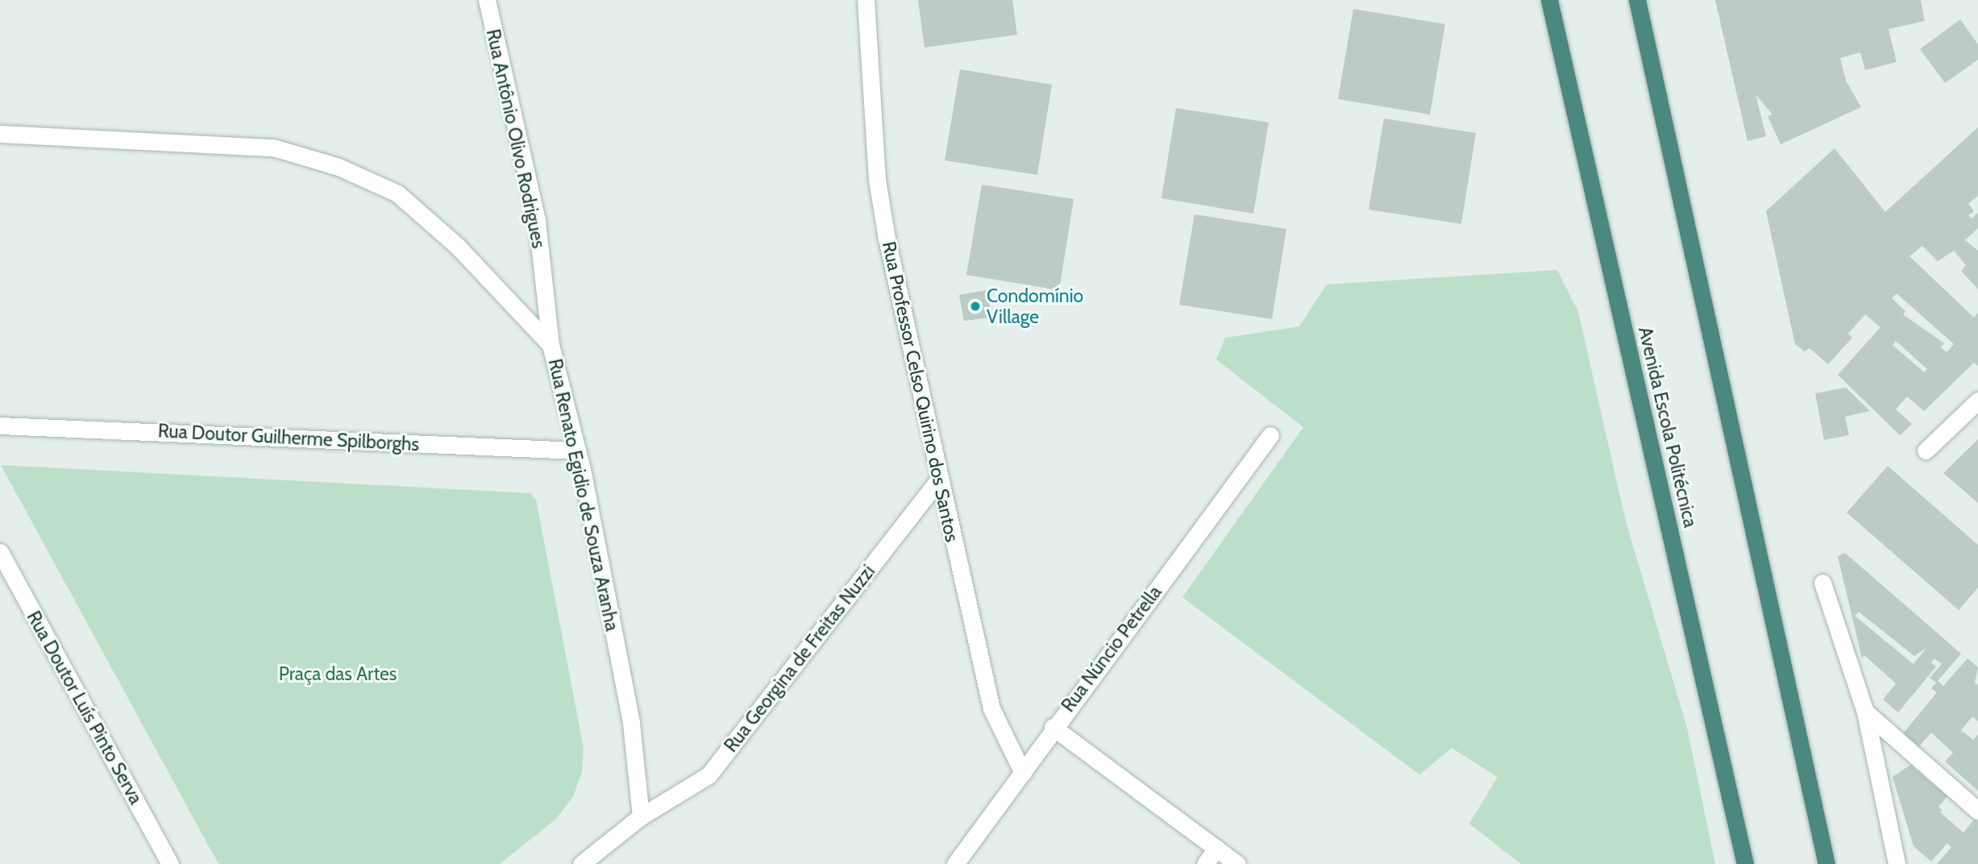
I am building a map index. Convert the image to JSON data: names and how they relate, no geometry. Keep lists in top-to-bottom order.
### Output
{
  "streets": {
    "highway": ["Avenida Escola Politécnica"],
    "street": [
      "Rua Antônio Olivo Rodrigues",
      "Rua Professor Celso Quirino dos Santos",
      "Rua Doutor Guilherme Spilborghs",
      "Rua Renato Egidio de Souza Aranha",
      "Rua Núncio Petrella",
      "Rua Georgina de Freitas Nuzzi",
      "Rua Doutor Luís Pinto Serva"
    ]
  },
  "crossings": [
    ["Rua Antônio Olivo Rodrigues", "Rua Renato Egidio de Souza Aranha"],
    ["Rua Professor Celso Quirino dos Santos", "Rua Núncio Petrella"],
    ["Rua Professor Celso Quirino dos Santos", "Rua Georgina de Freitas Nuzzi"],
    ["Rua Doutor Guilherme Spilborghs", "Rua Renato Egidio de Souza Aranha"],
    ["Rua Renato Egidio de Souza Aranha", "Rua Georgina de Freitas Nuzzi"]
  ],
  "parks": ["Praça das Artes"],
  "places": ["Condomínio Village"]
}
